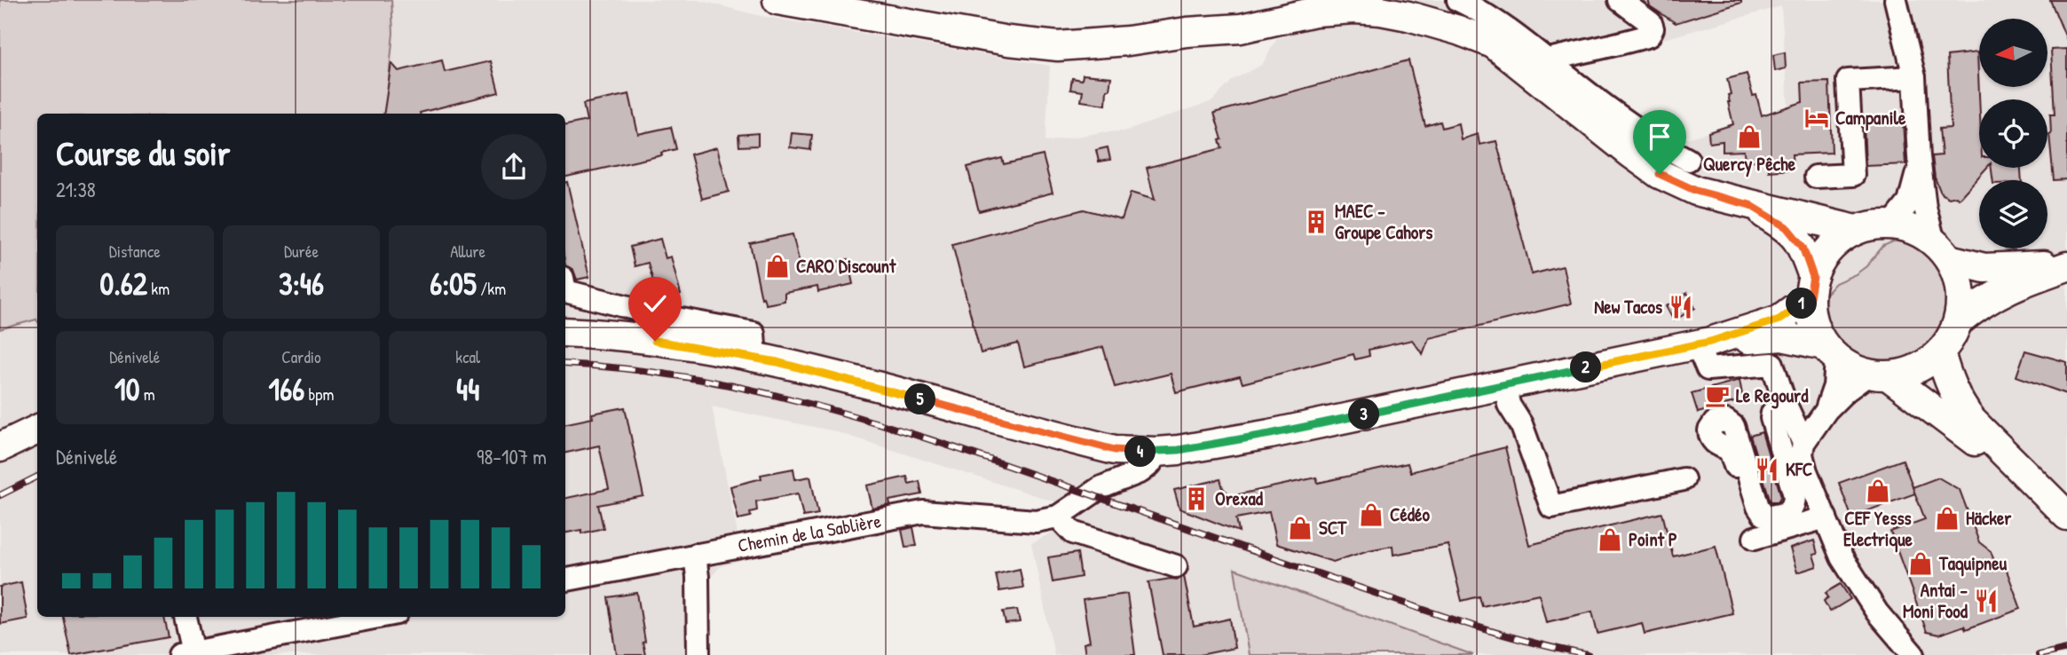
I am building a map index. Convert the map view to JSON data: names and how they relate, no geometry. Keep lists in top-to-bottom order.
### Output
{
  "streets": {
    "street": ["Chemin de la Sablière"]
  },
  "places": {
    "hotel": ["Campanile"],
    "shop": [
      "Quercy Pêche",
      "CARO Discount",
      "CEF Yesss Electrique",
      "Cédéo",
      "Häcker",
      "SCT",
      "Point P",
      "Taquipneu"
    ],
    "building": ["MAEC - Groupe Cahors", "Orexad"],
    "restaurant": ["New Tacos", "KFC", "Antai - Moni Food"],
    "cafe": ["Le Regourd"]
  },
  "north": "left",
  "page": {
    "heading": ["Course du soir", "21:38"],
    "stats": [
      ["Distance", "0.62 km"],
      ["Durée", "3:46"],
      ["Allure", "6:05 /km"],
      ["Dénivelé", "10 m"],
      ["Cardio", "166 bpm"],
      ["kcal", "44"]
    ],
    "pins": [
      "1",
      "2",
      "5",
      "3",
      "4"
    ],
    "chart": ["Dénivelé", "98–107 m"]
  }
}
